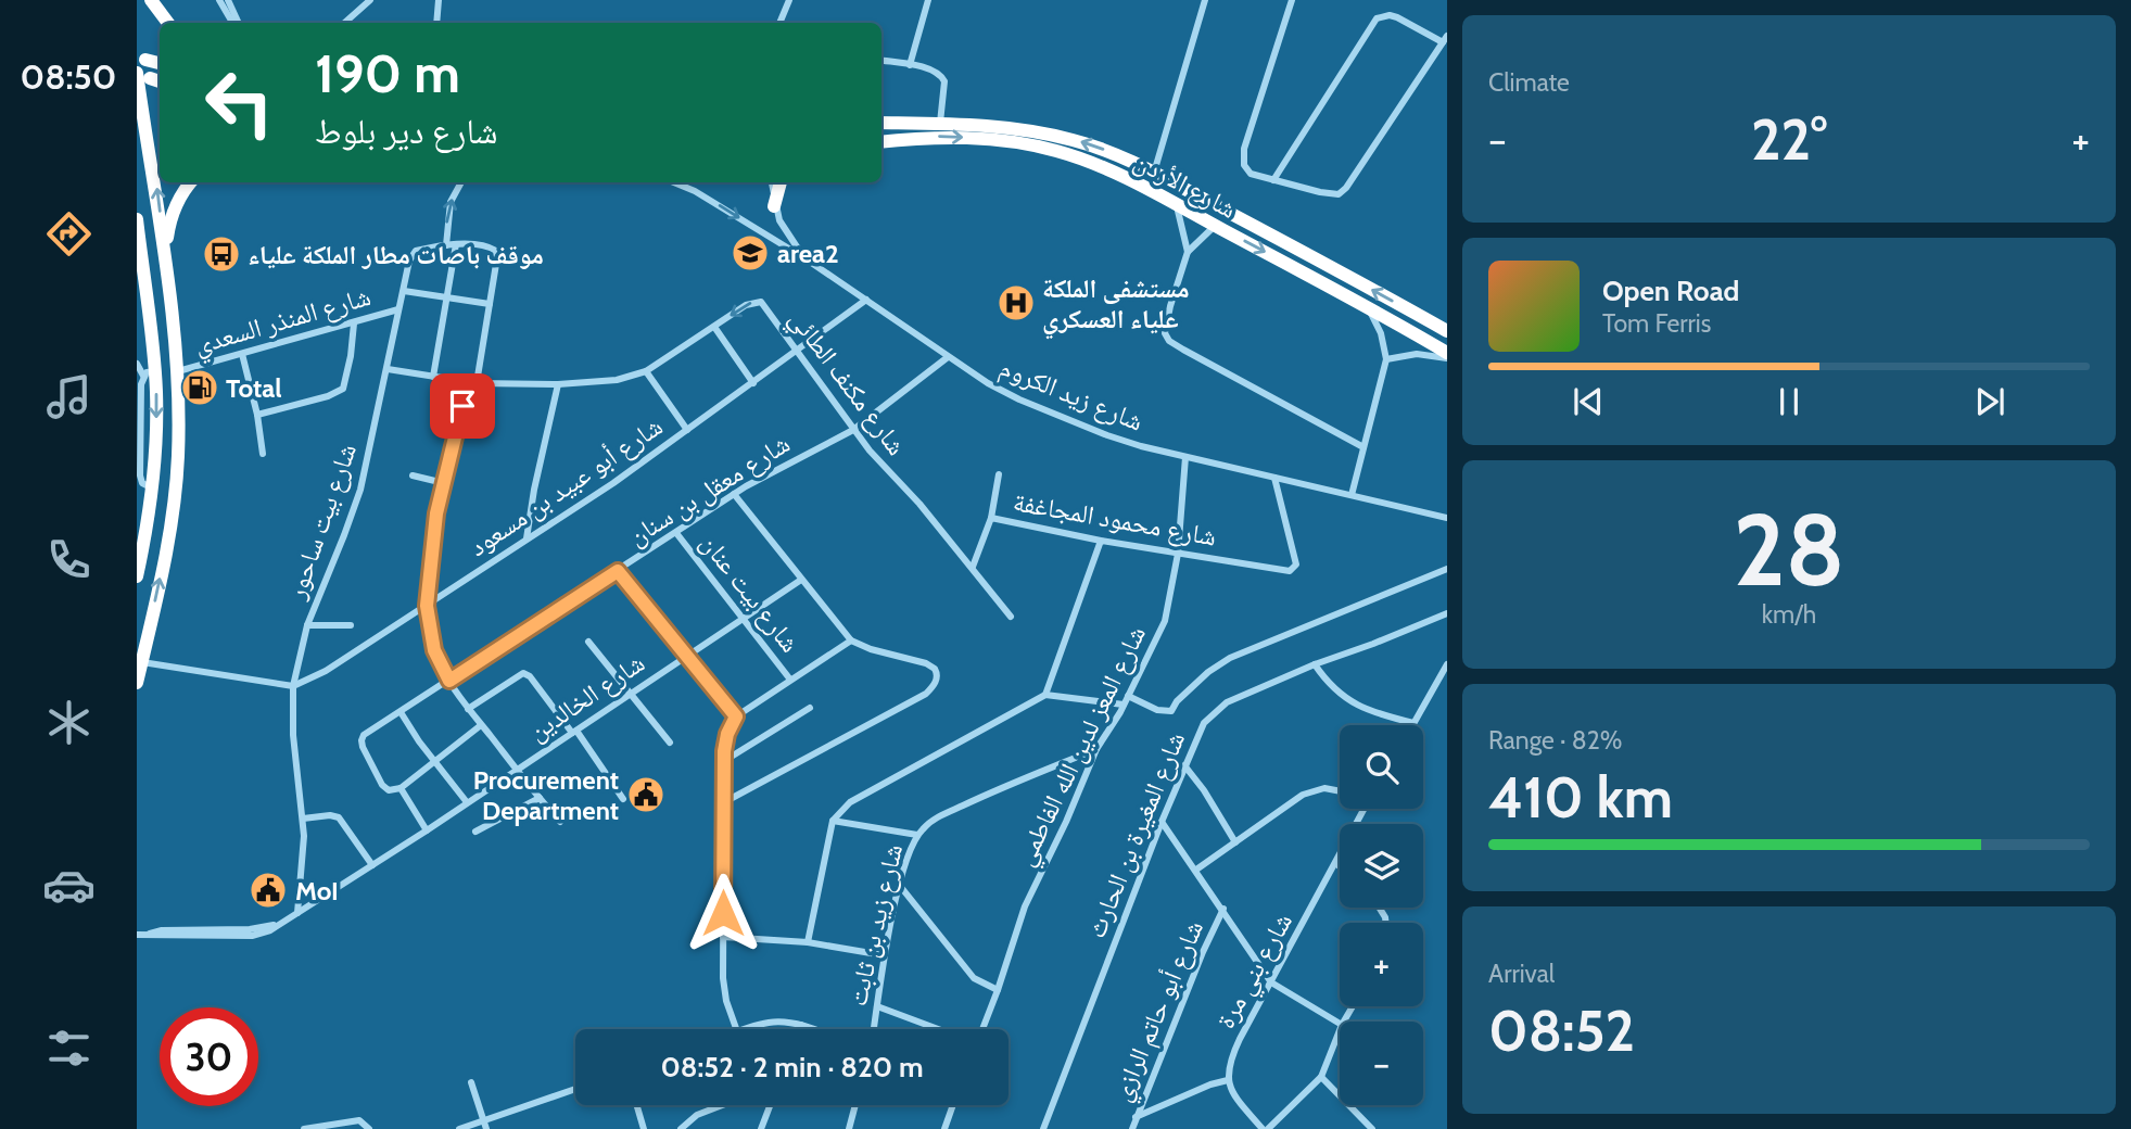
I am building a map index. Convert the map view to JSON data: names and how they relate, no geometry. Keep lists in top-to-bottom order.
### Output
{
  "streets": {
    "highway": ["شارع الأردن"],
    "street": [
      "شارع المنذر السعدي",
      "شارع مكنف الطائي",
      "شارع زيد الكروم",
      "شارع أبو عبيد بن مسعود",
      "شارع معقل بن سنان",
      "شارع محمود المجاغفة",
      "شارع بيت ساحور",
      "شارع بيت عنان",
      "شارع الخالدين",
      "شارع المعز لدين الله الفاطمي",
      "شارع المغيرة بن الحارث",
      "شارع زيد بن ثابت",
      "شارع بني مرة",
      "شارع أبو حاتم الرازي"
    ]
  },
  "crossings": [
    ["شارع المنذر السعدي", "شارع بيت ساحور"],
    ["شارع مكنف الطائي", "شارع أبو عبيد بن مسعود"],
    ["شارع مكنف الطائي", "شارع معقل بن سنان"],
    ["شارع مكنف الطائي", "شارع محمود المجاغفة"],
    ["شارع مكنف الطائي", "شارع بيت ساحور"],
    ["شارع زيد الكروم", "شارع أبو عبيد بن مسعود"],
    ["شارع زيد الكروم", "شارع معقل بن سنان"],
    ["شارع زيد الكروم", "شارع محمود المجاغفة"],
    ["شارع زيد الكروم", "شارع المعز لدين الله الفاطمي"],
    ["شارع أبو عبيد بن مسعود", "شارع بيت ساحور"],
    ["شارع معقل بن سنان", "شارع بيت عنان"],
    ["شارع معقل بن سنان", "شارع الخالدين"],
    ["شارع محمود المجاغفة", "شارع المعز لدين الله الفاطمي"],
    ["شارع بيت ساحور", "شارع الخالدين"],
    ["شارع بيت عنان", "شارع الخالدين"],
    ["شارع المعز لدين الله الفاطمي", "شارع زيد بن ثابت"]
  ],
  "places": {
    "school or university": ["area2"],
    "bus stop": ["موقف باصات مطار الملكة علياء"],
    "hospital": ["مستشفى الملكة علياء العسكري"],
    "fuel station": ["Total"],
    "public building": ["Procurement Department", "MoI"]
  },
  "page": {
    "tabs": "08:50",
    "tile": [
      "Climate",
      ["28", "km/h"],
      ["Range · 82%", "410 km"],
      ["Arrival", "08:52"]
    ],
    "turn": ["190 m", "شارع دير بلوط"],
    "heat": ["−", "22°", "+"],
    "song": ["Open Road", "Tom Ferris"],
    "map_buttons": ["+", "−"],
    "limit": "30",
    "trip": "08:52 · 2 min · 820 m"
  }
}
